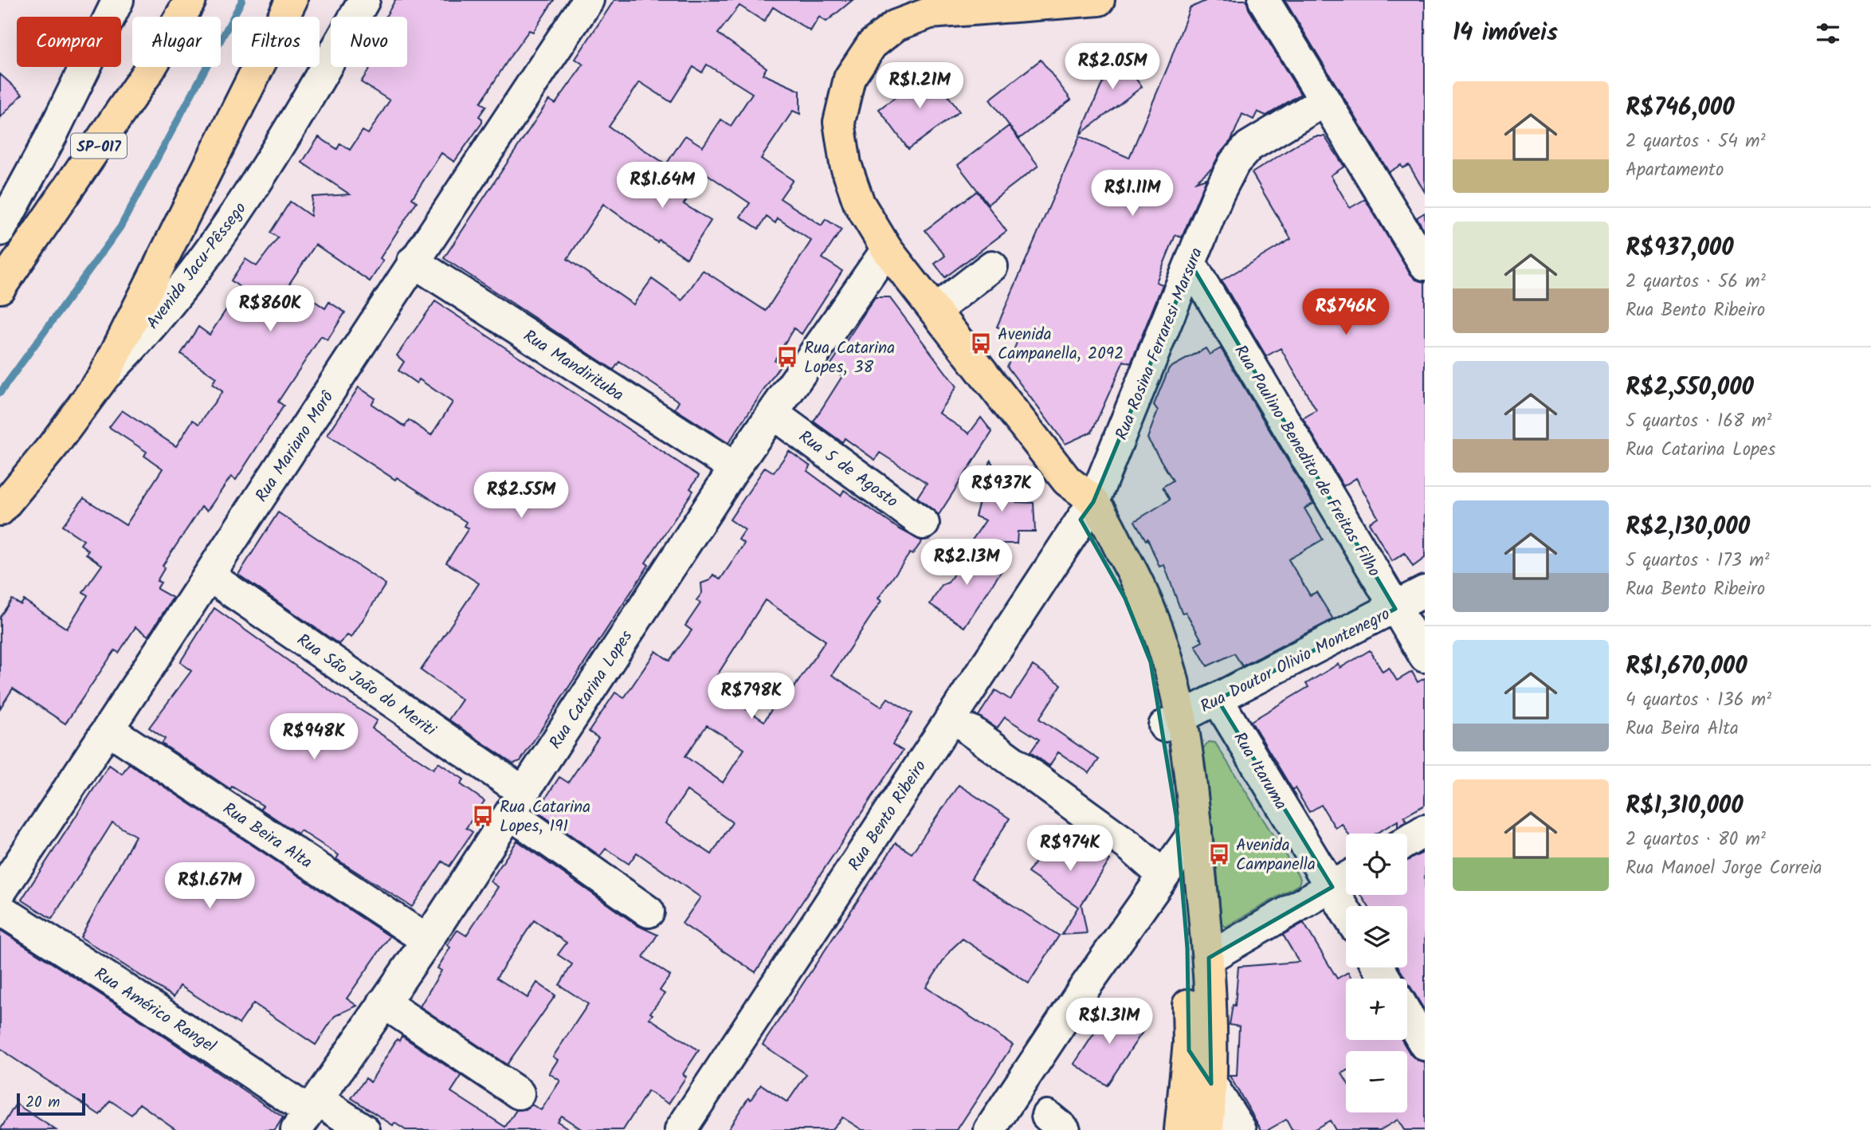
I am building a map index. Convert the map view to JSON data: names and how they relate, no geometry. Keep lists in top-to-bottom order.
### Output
{
  "streets": {
    "main road": ["SP-017", "Avenida Jacu-Pêssego"],
    "street": [
      "Rua Rosina Ferraresi Marsura",
      "Rua Mandirituba",
      "Rua Mariano Morô",
      "Rua Paulino Benedito de Freitas Filho",
      "Rua 5 de Agosto",
      "Rua Doutor Olivio Montenegro",
      "Rua São João do Meriti",
      "Rua Catarina Lopes",
      "Rua Itaruma",
      "Rua Bento Ribeiro",
      "Rua Beira Alta",
      "Rua Américo Rangel"
    ]
  },
  "crossings": [
    ["Rua Rosina Ferraresi Marsura", "Rua Paulino Benedito de Freitas Filho"],
    ["Rua Rosina Ferraresi Marsura", "Rua Bento Ribeiro"],
    ["Rua Mandirituba", "Rua Mariano Morô"],
    ["Rua Mandirituba", "Rua Catarina Lopes"],
    ["Rua Mariano Morô", "Rua São João do Meriti"],
    ["Rua Mariano Morô", "Rua Beira Alta"],
    ["Rua Paulino Benedito de Freitas Filho", "Rua Doutor Olivio Montenegro"],
    ["Rua 5 de Agosto", "Rua Catarina Lopes"],
    ["Rua Doutor Olivio Montenegro", "Rua Itaruma"],
    ["Rua São João do Meriti", "Rua Catarina Lopes"],
    ["Rua Catarina Lopes", "Rua Beira Alta"],
    ["Rua Catarina Lopes", "Rua Américo Rangel"]
  ],
  "places": {
    "bus stop": [
      "Avenida Campanella, 2092",
      "Rua Catarina Lopes, 38",
      "Rua Catarina Lopes, 191",
      "Avenida Campanella"
    ]
  },
  "scale_bar": "20 m",
  "page": {
    "heading": "14 imóveis",
    "chip": [
      "Comprar",
      "Alugar",
      "Filtros",
      "Novo"
    ],
    "price": [
      "R$2.05M",
      "R$1.21M",
      "R$1.64M",
      "R$1.11M",
      "R$860K",
      "R$746K",
      "R$937K",
      "R$2.55M",
      "R$2.13M",
      "R$798K",
      "R$948K",
      "R$974K",
      "R$1.67M",
      "R$1.31M"
    ],
    "list": [
      {
        "name": "R$746,000",
        "note": "2 quartos · 54 m² · Apartamento"
      },
      {
        "name": "R$937,000",
        "note": "2 quartos · 56 m² · Rua Bento Ribeiro"
      },
      {
        "name": "R$2,550,000",
        "note": "5 quartos · 168 m² · Rua Catarina Lopes"
      },
      {
        "name": "R$2,130,000",
        "note": "5 quartos · 173 m² · Rua Bento Ribeiro"
      },
      {
        "name": "R$1,670,000",
        "note": "4 quartos · 136 m² · Rua Beira Alta"
      },
      {
        "name": "R$1,310,000",
        "note": "2 quartos · 80 m² · Rua Manoel Jorge Correia"
      }
    ],
    "map_buttons": ["+", "−"],
    "scale": "20 m"
  }
}
